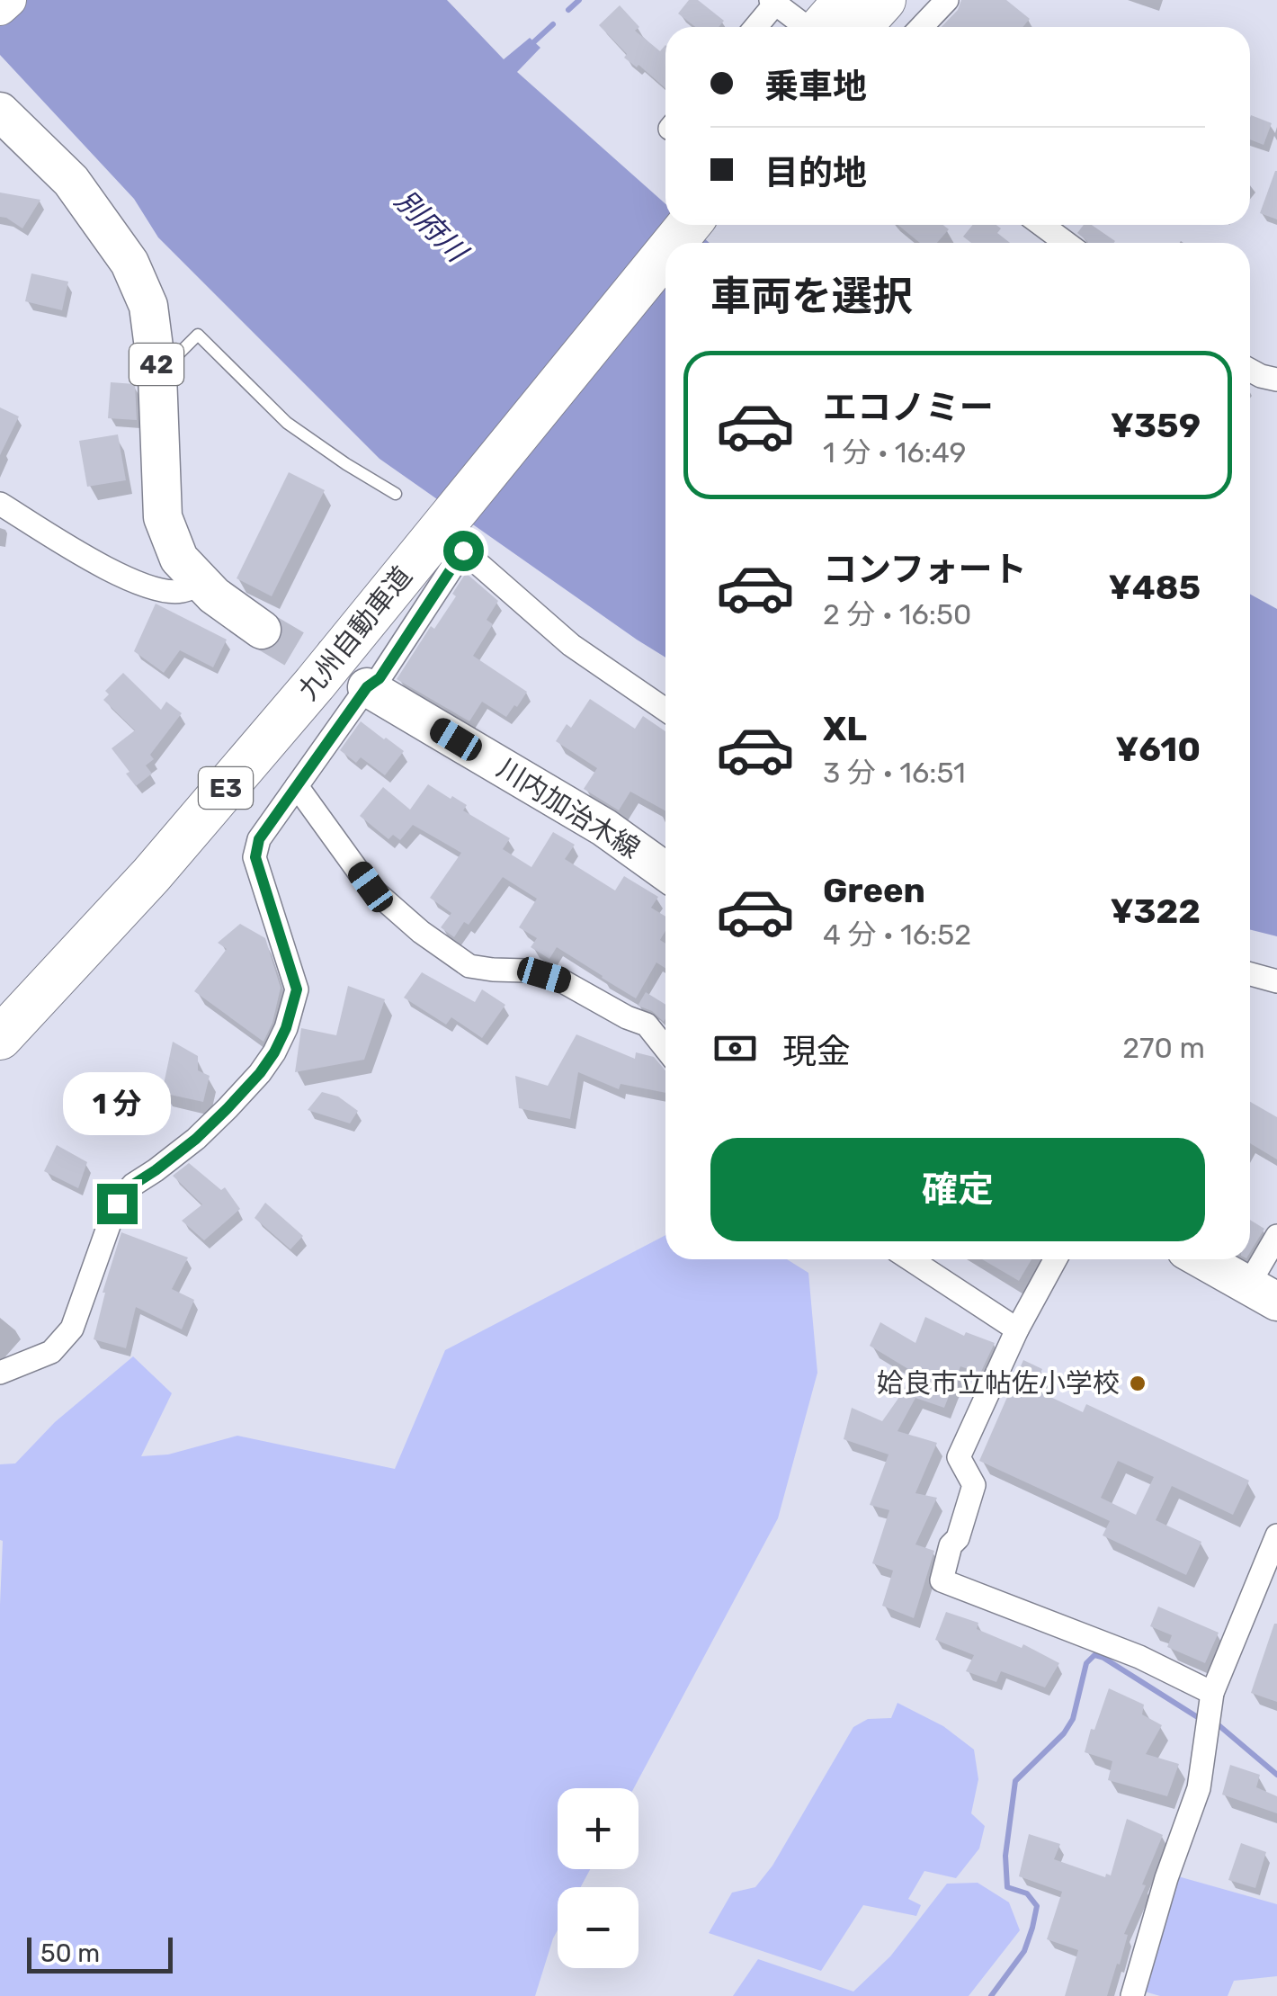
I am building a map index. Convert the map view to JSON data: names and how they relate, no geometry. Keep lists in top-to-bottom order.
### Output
{
  "streets": {
    "highway": ["九州自動車道", "E3"],
    "main road": ["42", "川内加治木線"]
  },
  "water": ["別府川"],
  "places": ["姶良市立帖佐小学校"],
  "scale_bar": "50 m",
  "page": {
    "banner": ["乗車地", "目的地"],
    "heading": "車両を選択",
    "list": [
      {
        "name": "エコノミー",
        "note": "1 分 · 16:49",
        "value": "¥359"
      },
      {
        "name": "コンフォート",
        "note": "2 分 · 16:50",
        "value": "¥485"
      },
      {
        "name": "XL",
        "note": "3 分 · 16:51",
        "value": "¥610"
      },
      {
        "name": "Green",
        "note": "4 分 · 16:52",
        "value": "¥322"
      }
    ],
    "pay": ["現金", "270 m"],
    "bubble": "1 分",
    "buttons": "確定",
    "map_buttons": ["+", "−"],
    "scale": "50 m"
  }
}
